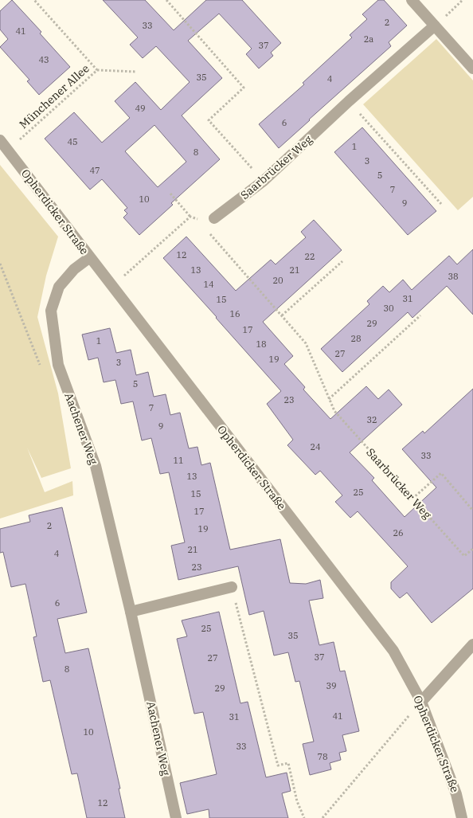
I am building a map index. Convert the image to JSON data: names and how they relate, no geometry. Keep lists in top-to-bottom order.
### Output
{
  "streets": {
    "street": ["Saarbrücker Weg", "Opherdicker Straße", "Aachener Weg"],
    "path": ["Münchener Allee"]
  },
  "crossings": [
    ["Münchener Allee", "Opherdicker Straße"],
    ["Opherdicker Straße", "Aachener Weg"]
  ],
  "house_numbers": [
    "2",
    "33",
    "41",
    "2a",
    "37",
    "43",
    "35",
    "4",
    "49",
    "6",
    "45",
    "1",
    "8",
    "3",
    "47",
    "5",
    "7",
    "10",
    "9",
    "12",
    "22",
    "13",
    "21",
    "38",
    "20",
    "14",
    "31",
    "15",
    "30",
    "16",
    "29",
    "17",
    "28",
    "1",
    "18",
    "27",
    "19",
    "3",
    "5",
    "23",
    "7",
    "32",
    "9",
    "24",
    "33",
    "11",
    "13",
    "25",
    "15",
    "17",
    "2",
    "19",
    "26",
    "21",
    "4",
    "23",
    "6",
    "25",
    "35",
    "37",
    "27",
    "8",
    "39",
    "29",
    "41",
    "31",
    "10",
    "33",
    "78",
    "12"
  ]
}
